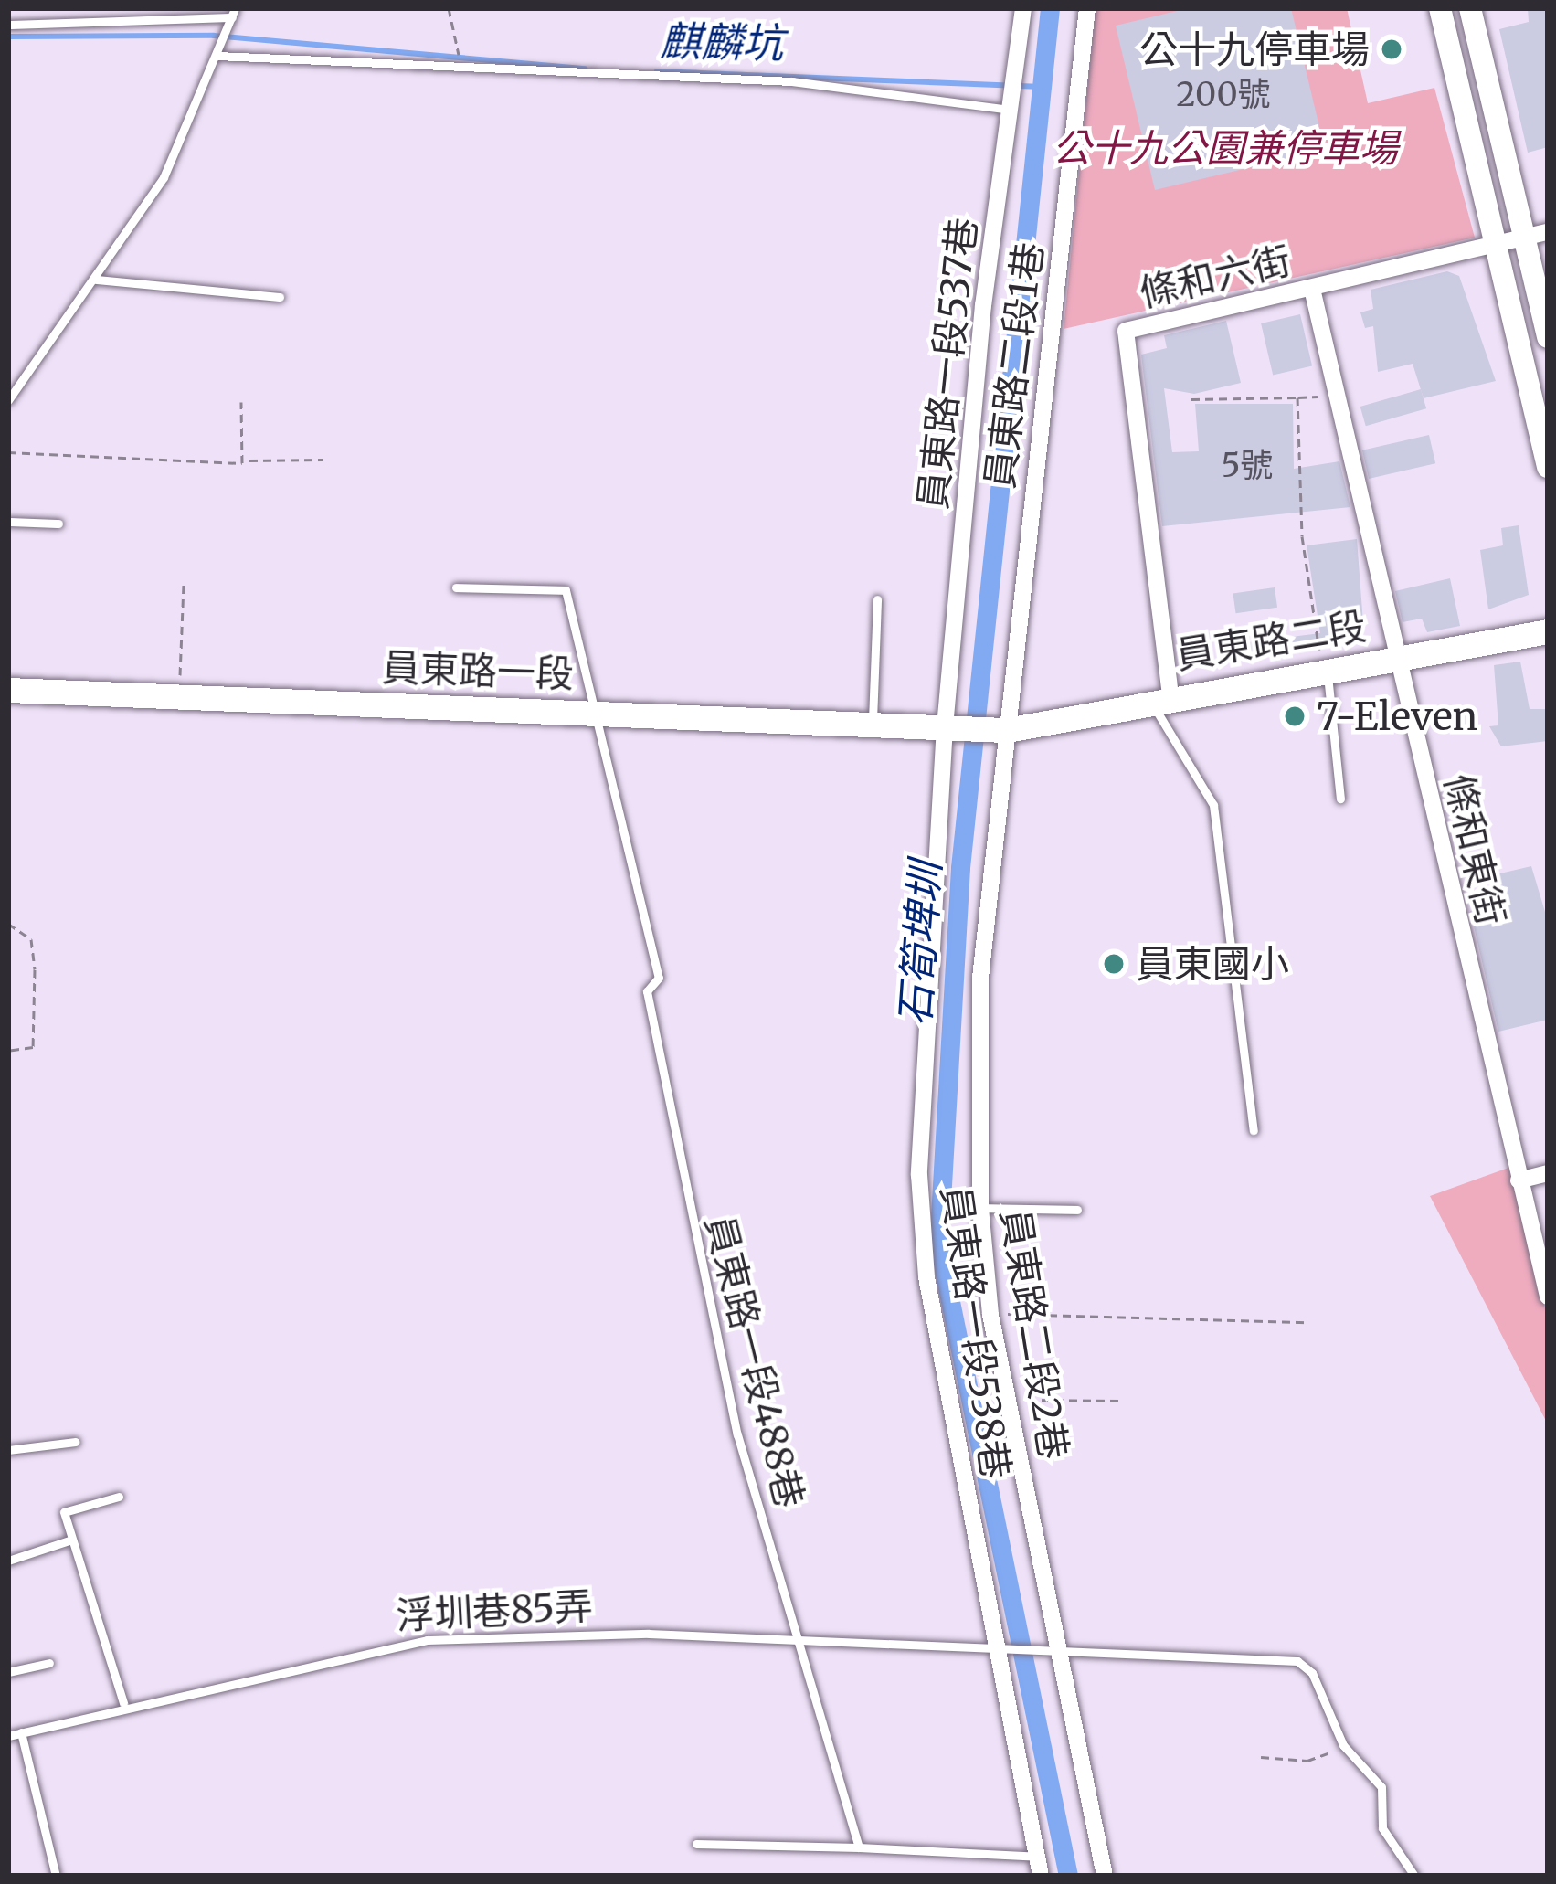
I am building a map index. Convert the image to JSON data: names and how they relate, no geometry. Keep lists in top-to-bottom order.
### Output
{
  "streets": {
    "main road": ["員東路二段", "員東路一段"],
    "street": [
      "條和六街",
      "員東路一段537巷",
      "員東路二段1巷",
      "條和東街",
      "員東路一段538巷",
      "員東路二段2巷"
    ],
    "lane": ["員東路一段488巷", "浮圳巷85弄"]
  },
  "crossings": [
    ["條和六街", "員東路二段"],
    ["條和六街", "條和東街"],
    ["員東路一段537巷", "員東路二段"],
    ["員東路一段537巷", "員東路一段"],
    ["員東路一段537巷", "員東路一段538巷"],
    ["員東路二段1巷", "員東路二段"],
    ["員東路二段1巷", "員東路二段2巷"],
    ["員東路二段", "員東路一段"],
    ["員東路二段", "條和東街"],
    ["員東路二段", "員東路一段538巷"],
    ["員東路二段", "員東路二段2巷"],
    ["員東路一段", "員東路一段538巷"],
    ["員東路一段", "員東路一段488巷"],
    ["員東路一段538巷", "浮圳巷85弄"],
    ["員東路二段2巷", "浮圳巷85弄"],
    ["員東路一段488巷", "浮圳巷85弄"]
  ],
  "water": ["麒麟坑", "石筍埤圳"],
  "parks": ["公十九公園兼停車場"],
  "places": ["公十九停車場", "7-Eleven", "員東國小"],
  "house_numbers": ["200號", "5號"]
}
